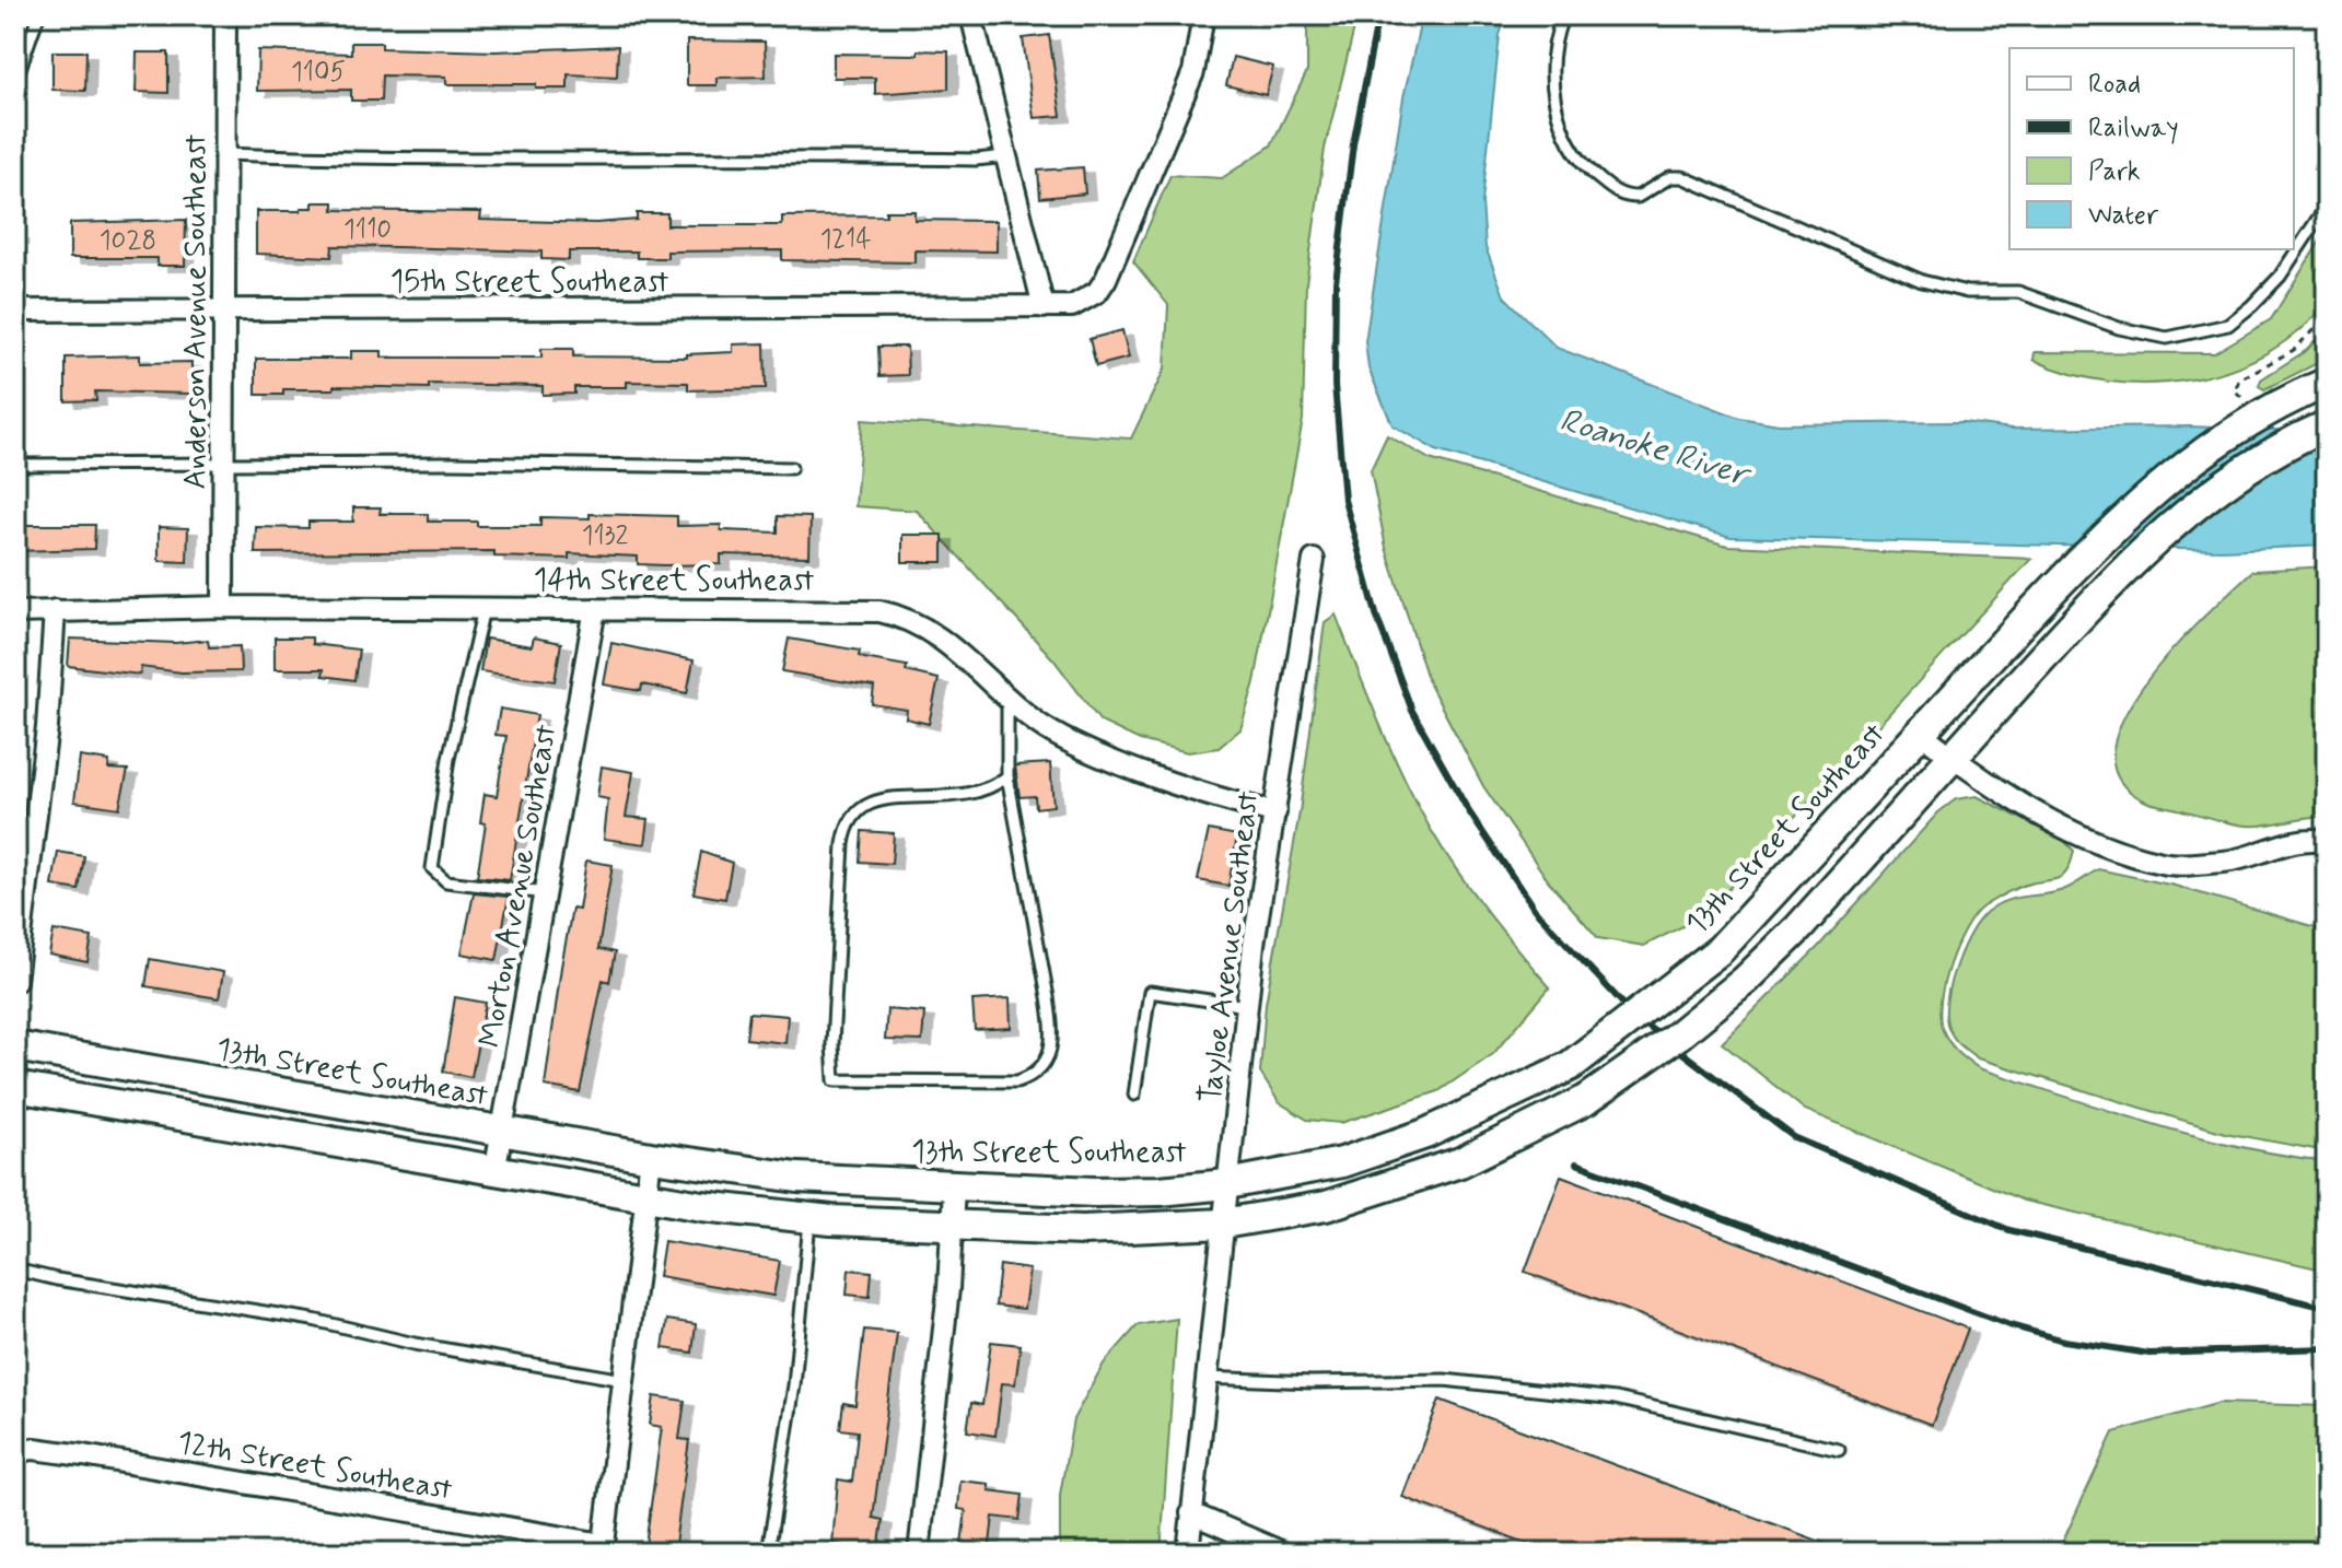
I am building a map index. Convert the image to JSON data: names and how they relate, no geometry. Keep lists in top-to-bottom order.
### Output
{
  "streets": {
    "main road": ["13th Street Southeast"],
    "street": [
      "15th Street Southeast",
      "Anderson Avenue Southeast",
      "14th Street Southeast",
      "Morton Avenue Southeast",
      "Tayloe Avenue Southeast",
      "12th Street Southeast"
    ]
  },
  "crossings": [
    ["15th Street Southeast", "Anderson Avenue Southeast"],
    ["Anderson Avenue Southeast", "14th Street Southeast"],
    ["14th Street Southeast", "Morton Avenue Southeast"],
    ["14th Street Southeast", "Tayloe Avenue Southeast"],
    ["13th Street Southeast", "Morton Avenue Southeast"],
    ["13th Street Southeast", "Tayloe Avenue Southeast"]
  ],
  "water": ["Roanoke River"],
  "house_numbers": [
    "1105",
    "1110",
    "1214",
    "1028",
    "1132"
  ],
  "legend": [
    "Road",
    "Railway",
    "Park",
    "Water"
  ]
}
